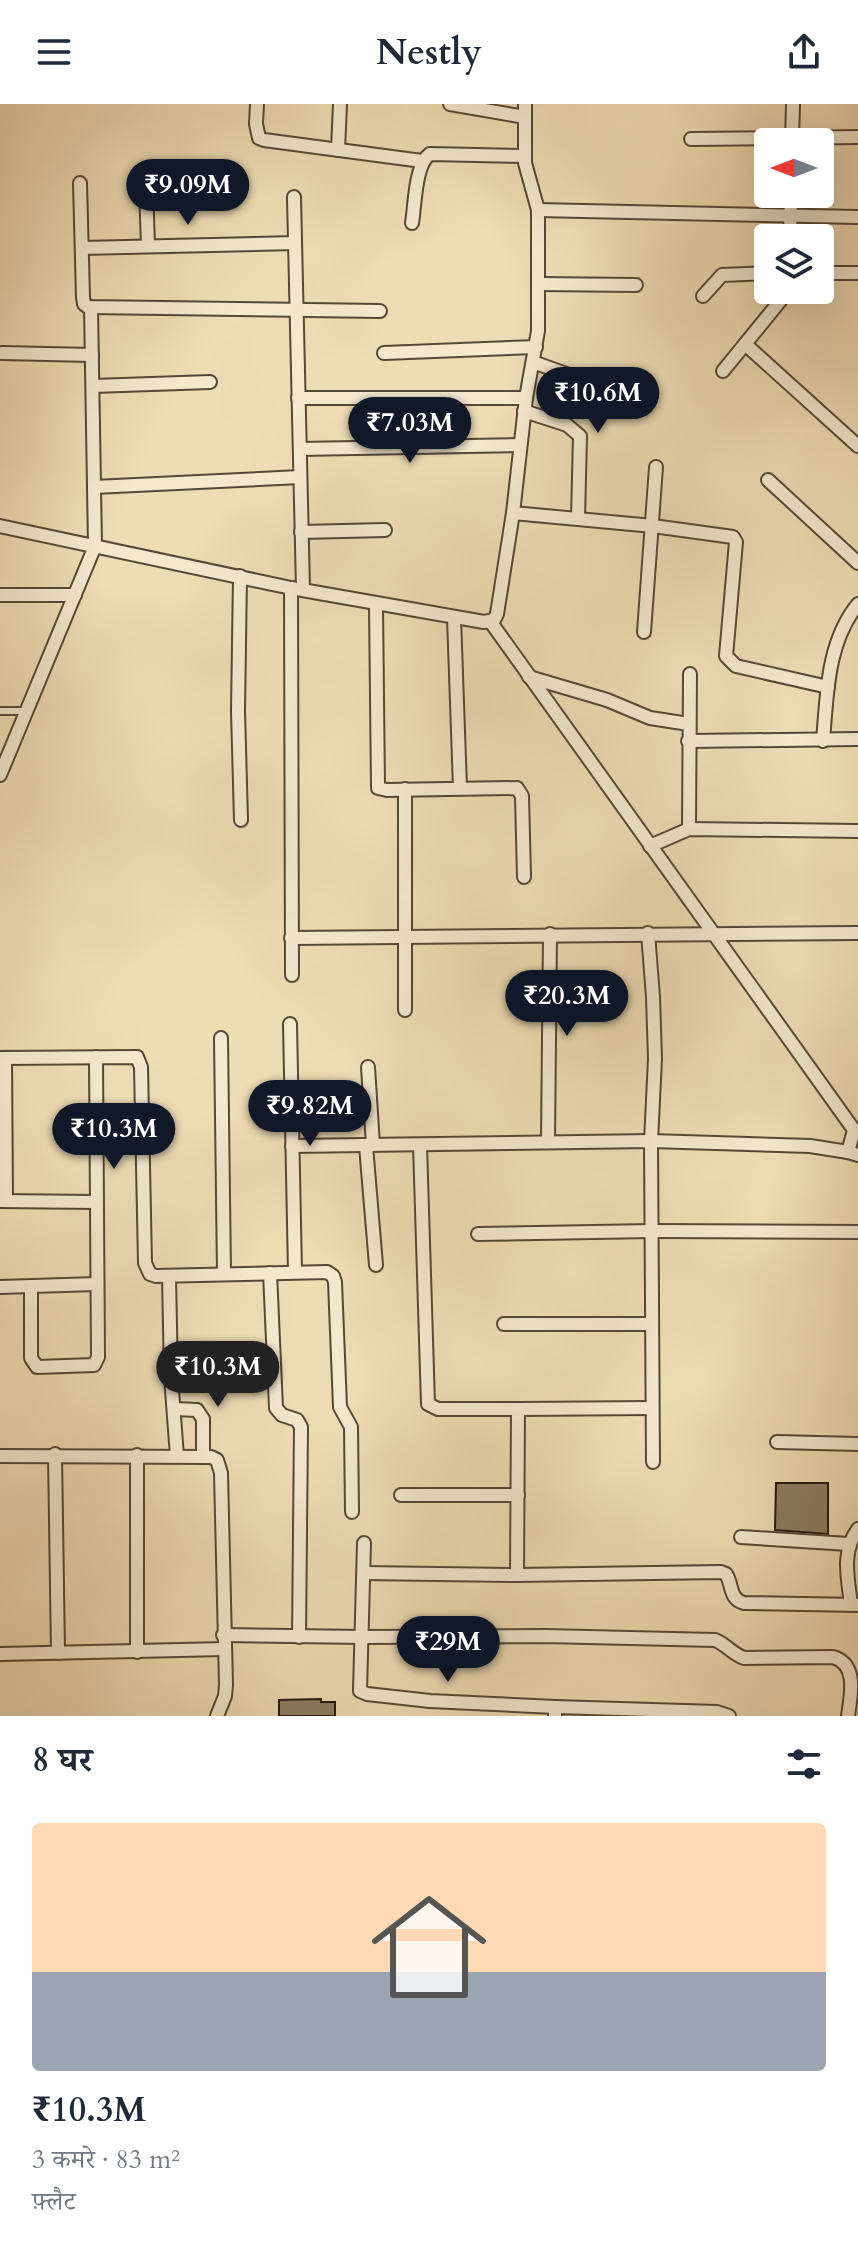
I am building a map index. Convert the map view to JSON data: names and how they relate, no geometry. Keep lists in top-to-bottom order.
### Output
{
  "north": "left",
  "page": {
    "header": "Nestly",
    "price": [
      "₹9.09M",
      "₹10.6M",
      "₹7.03M",
      "₹20.3M",
      "₹9.82M",
      "₹10.3M",
      "₹10.3M",
      "₹29M"
    ],
    "heading": "8 घर",
    "list": [
      {
        "name": "₹10.3M",
        "note": "3 कमरे · 83 m² · फ़्लैट"
      }
    ]
  }
}
